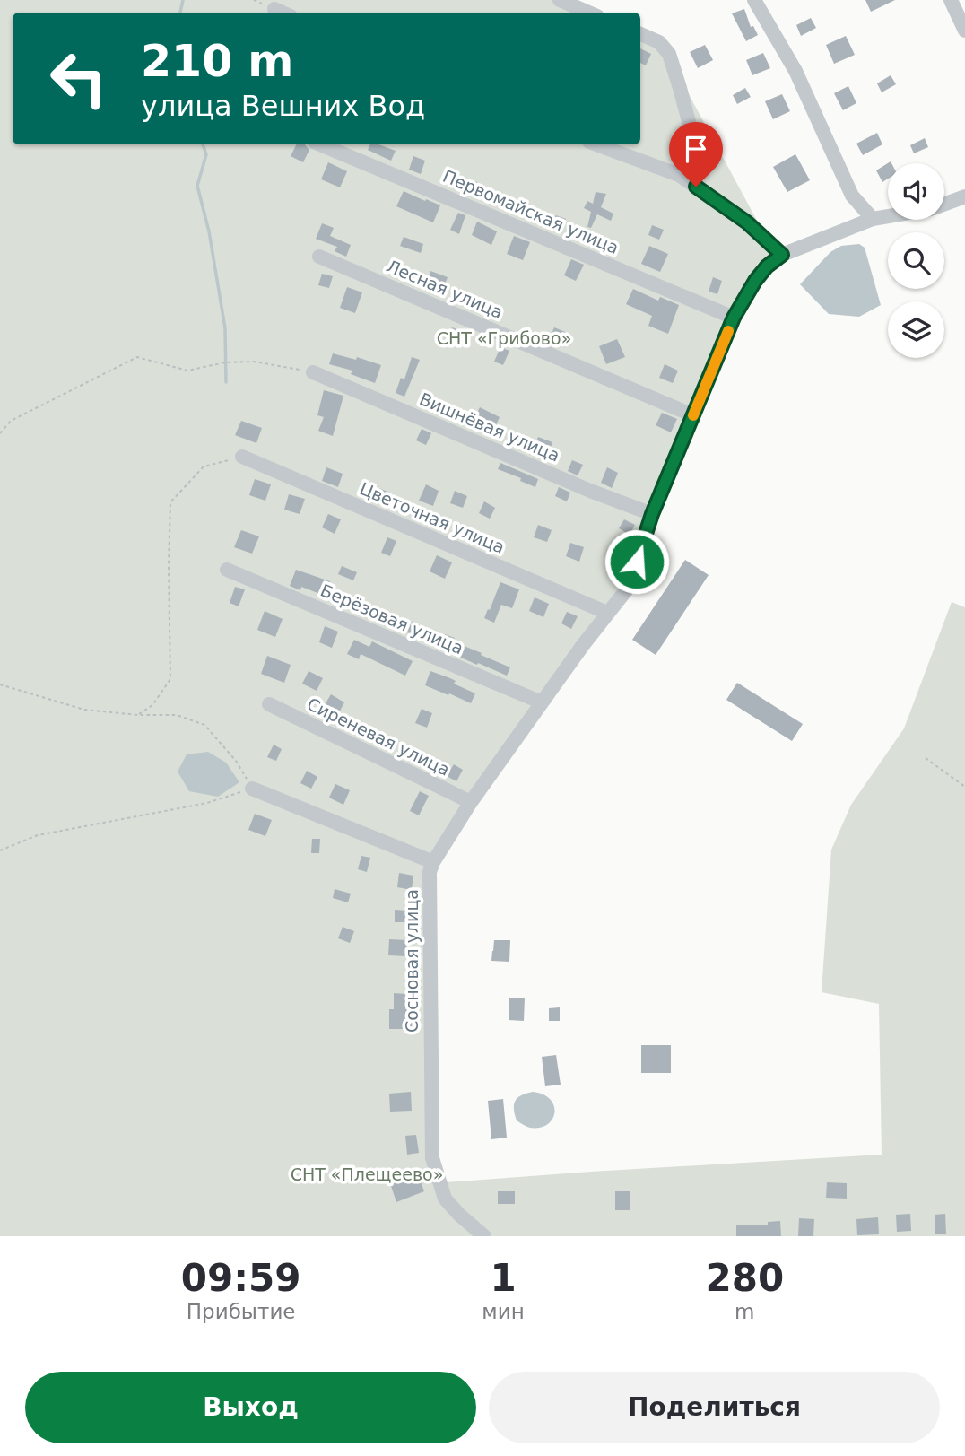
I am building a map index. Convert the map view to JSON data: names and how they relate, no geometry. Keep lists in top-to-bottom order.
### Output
{
  "streets": {
    "street": [
      "Первомайская улица",
      "Лесная улица",
      "Вишнёвая улица",
      "Цветочная улица",
      "Берёзовая улица",
      "Сиреневая улица",
      "Сосновая улица"
    ]
  },
  "parks": ["СНТ «Грибово»", "СНТ «Плещеево»"],
  "page": {
    "turn": ["210 m", "улица Вешних Вод"],
    "eta": [
      "09:59",
      "Прибытие",
      "1",
      "мин",
      "280",
      "m"
    ],
    "buttons": ["Выход", "Поделиться"]
  }
}
